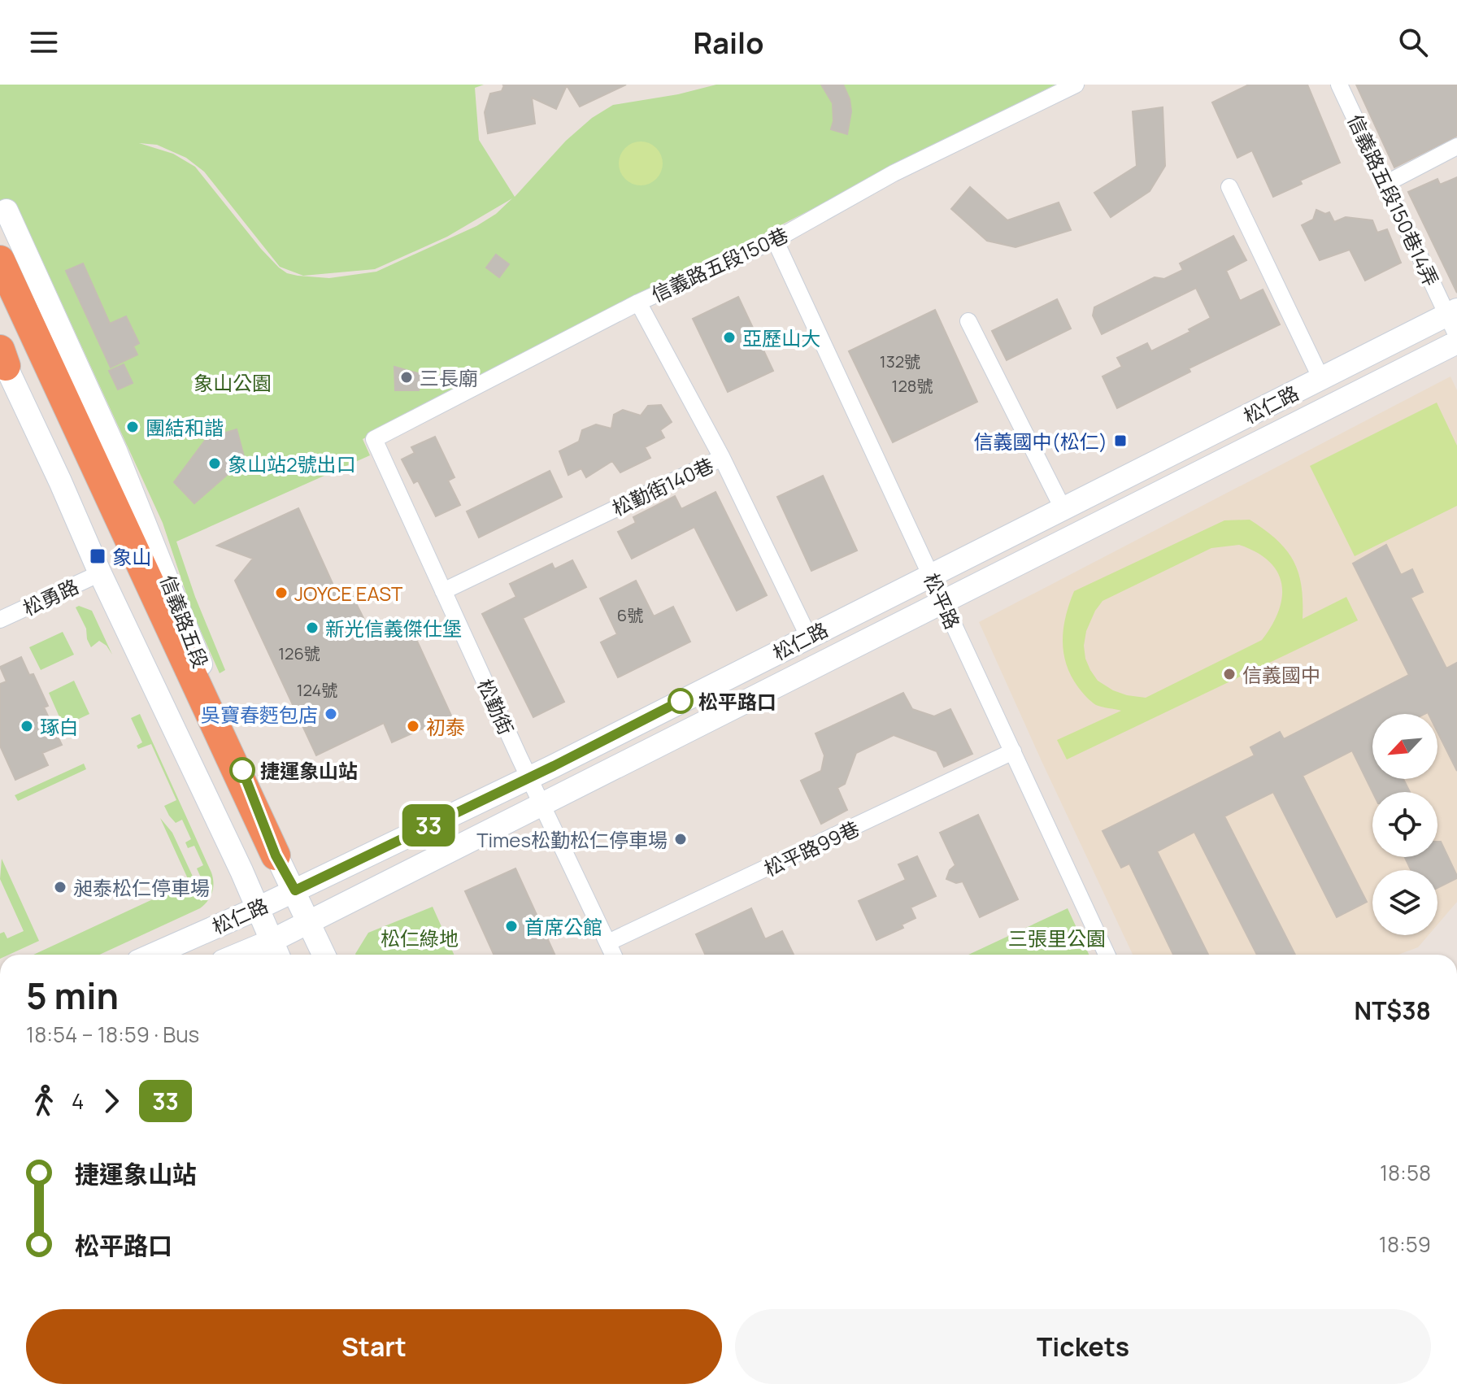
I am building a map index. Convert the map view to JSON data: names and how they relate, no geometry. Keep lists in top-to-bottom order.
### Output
{
  "streets": {
    "street": [
      "信義路五段150巷14弄",
      "信義路五段150巷",
      "松仁路",
      "松勤街140巷",
      "松勇路",
      "松平路",
      "信義路五段",
      "松勤街",
      "松平路99巷"
    ]
  },
  "crossings": [
    ["信義路五段150巷14弄", "松仁路"],
    ["信義路五段150巷", "松勤街140巷"],
    ["信義路五段150巷", "松平路"],
    ["信義路五段150巷", "松勤街"],
    ["松仁路", "松平路"],
    ["松仁路", "信義路五段"],
    ["松仁路", "松勤街"],
    ["松勤街140巷", "松勤街"],
    ["松平路", "松平路99巷"],
    ["松勤街", "松平路99巷"]
  ],
  "parks": ["象山公園", "松仁綠地", "三張里公園"],
  "places": {
    "other": [
      "亞歷山大",
      "三長廟",
      "團結和諧",
      "象山站2號出口",
      "JOYCE EAST",
      "新光信義傑仕堡",
      "信義國中",
      "松平路口",
      "吳寶春麫包店",
      "琢白",
      "初泰",
      "捷運象山站",
      "Times松勤松仁停車場",
      "昶泰松仁停車場",
      "首席公館"
    ],
    "transit": ["信義國中(松仁)", "象山"]
  },
  "lines": ["bus line 33"],
  "house_numbers": [
    "132號",
    "128號",
    "6號",
    "126號",
    "124號"
  ],
  "north": "bottom left",
  "page": {
    "header": "Railo",
    "on_map": "33",
    "heading": ["5 min", "18:54 – 18:59 · Bus", "NT$38"],
    "legs": ["4", "33"],
    "list": [
      {
        "name": "捷運象山站",
        "value": "18:58"
      },
      {
        "name": "松平路口",
        "value": "18:59"
      }
    ],
    "buttons": ["Start", "Tickets"]
  }
}
